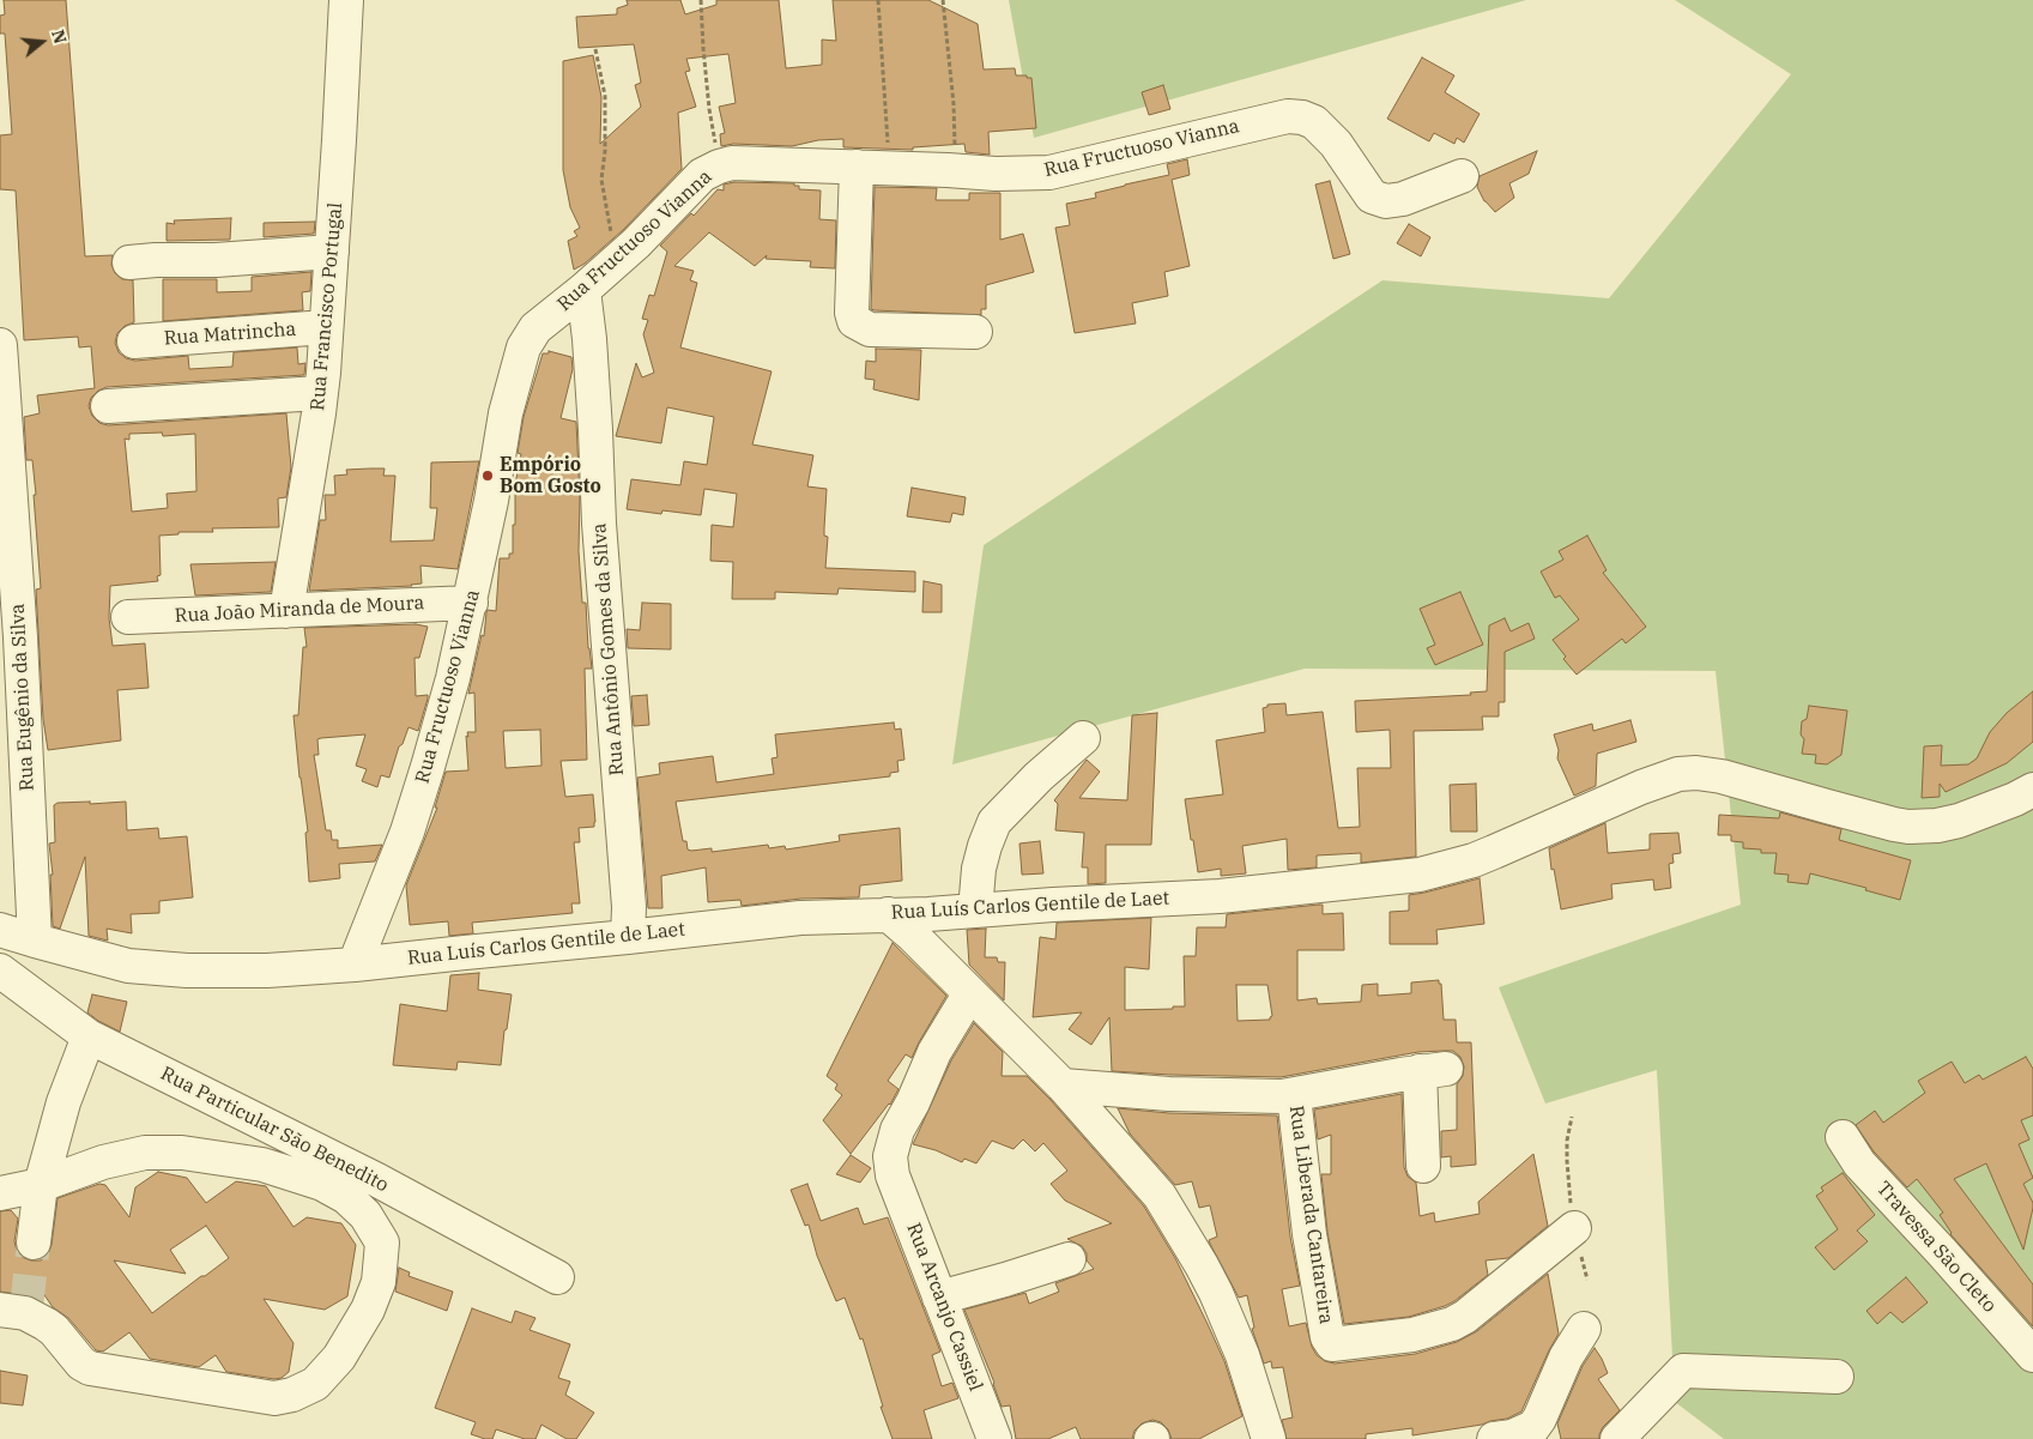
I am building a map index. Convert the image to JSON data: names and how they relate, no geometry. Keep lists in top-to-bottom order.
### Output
{
  "streets": {
    "street": [
      "Rua Fructuoso Vianna",
      "Rua Francisco Portugal",
      "Rua Matrincha",
      "Rua João Miranda de Moura",
      "Rua Antônio Gomes da Silva",
      "Rua Eugênio da Silva",
      "Rua Luís Carlos Gentile de Laet",
      "Rua Particular São Benedito",
      "Rua Liberada Cantareira",
      "Travessa São Cleto",
      "Rua Arcanjo Cassiel"
    ]
  },
  "crossings": [
    ["Rua Fructuoso Vianna", "Rua João Miranda de Moura"],
    ["Rua Fructuoso Vianna", "Rua Antônio Gomes da Silva"],
    ["Rua Fructuoso Vianna", "Rua Luís Carlos Gentile de Laet"],
    ["Rua Francisco Portugal", "Rua Matrincha"],
    ["Rua Francisco Portugal", "Rua João Miranda de Moura"],
    ["Rua Antônio Gomes da Silva", "Rua Luís Carlos Gentile de Laet"],
    ["Rua Eugênio da Silva", "Rua Luís Carlos Gentile de Laet"]
  ],
  "places": ["Empório Bom Gosto"],
  "north": "right"
}
